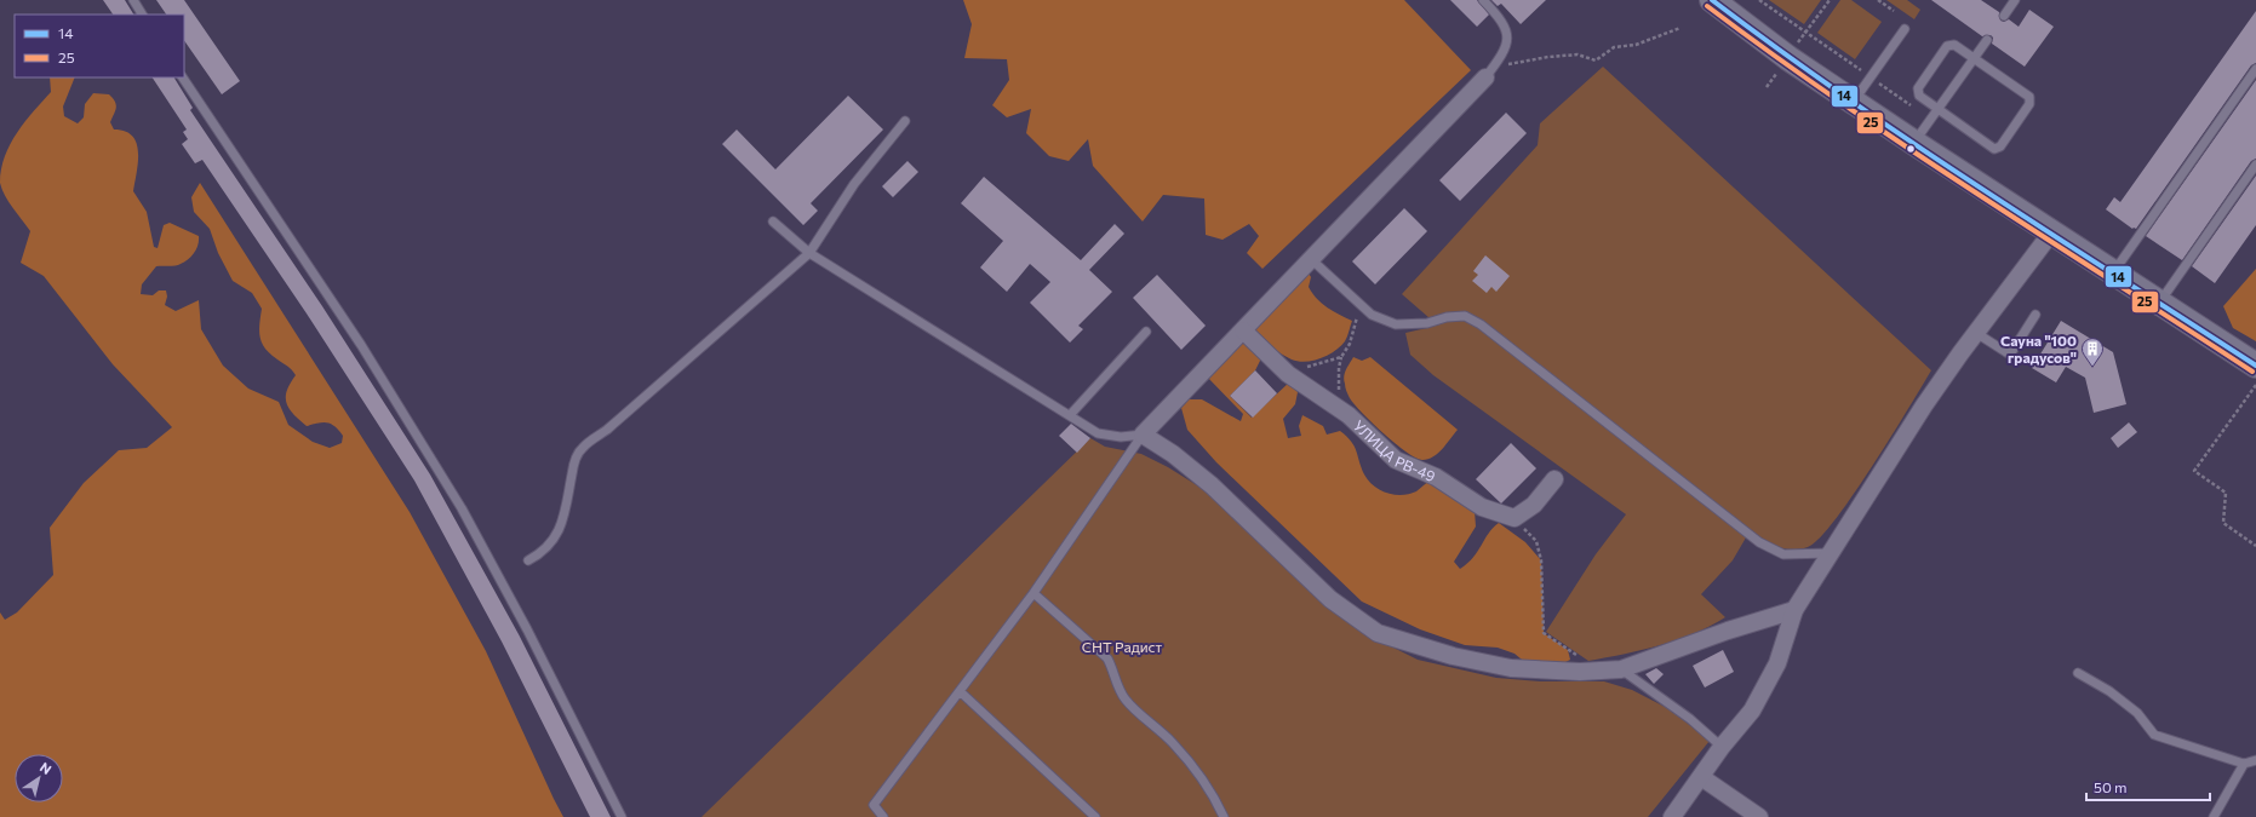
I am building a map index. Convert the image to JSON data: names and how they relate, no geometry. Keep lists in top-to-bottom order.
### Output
{
  "streets": {
    "street": ["УЛИЦА РВ-49"]
  },
  "parks": ["СНТ Радист"],
  "places": {
    "building": ["Сауна \"100 градусов\""]
  },
  "lines": ["transit line 14", "transit line 25"],
  "legend": ["14", "25"],
  "scale_bar": "50 m",
  "north": "top right"
}
